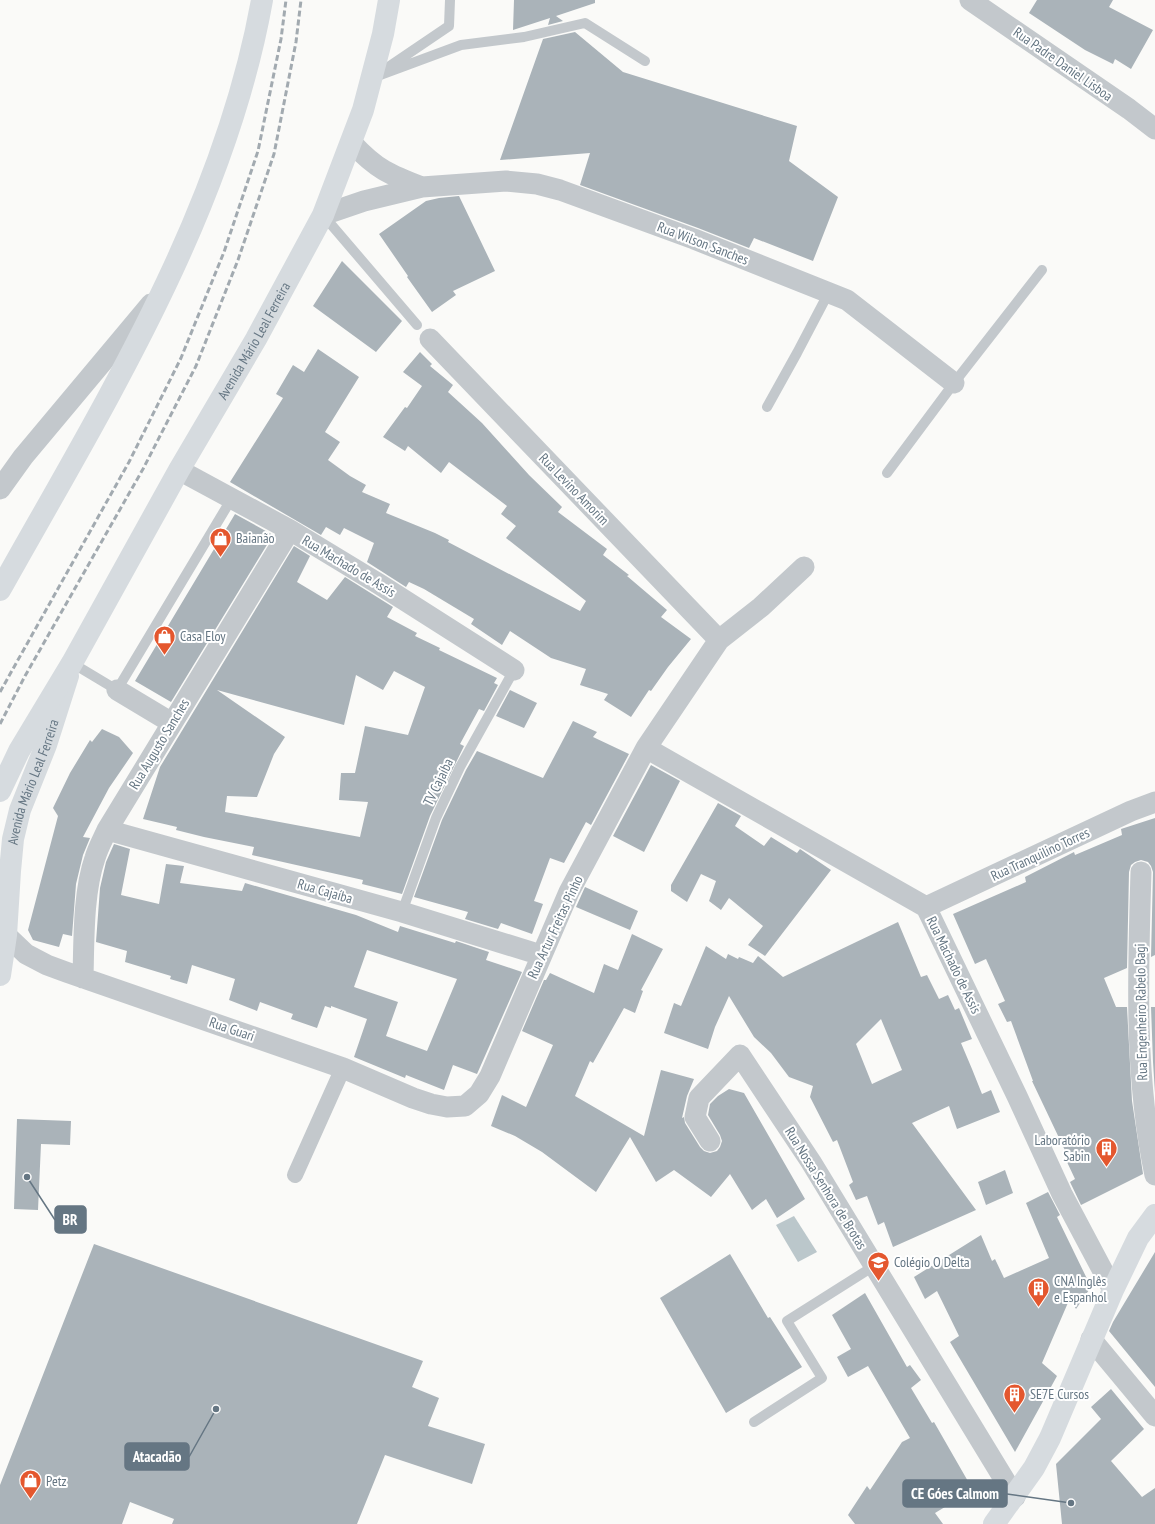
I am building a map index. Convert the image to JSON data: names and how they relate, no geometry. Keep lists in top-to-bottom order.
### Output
{
  "streets": {
    "main road": ["Avenida Mário Leal Ferreira"],
    "street": [
      "Rua Padre Daniel Lisboa",
      "Rua Wilson Sanches",
      "Rua Levino Amorim",
      "Rua Machado de Assis",
      "Rua Augusto Sanches",
      "Rua Tranquilino Torres",
      "Rua Cajaíba",
      "Rua Artur Freitas Pinho",
      "Rua Engenheiro Rabelo Bagi",
      "Rua Guari",
      "Rua Nossa Senhora de Brotas"
    ],
    "lane": ["TV Cajaíba"]
  },
  "crossings": [
    ["Rua Wilson Sanches", "Avenida Mário Leal Ferreira"],
    ["Avenida Mário Leal Ferreira", "Rua Machado de Assis"],
    ["Avenida Mário Leal Ferreira", "Rua Guari"],
    ["Rua Machado de Assis", "Rua Augusto Sanches"],
    ["Rua Machado de Assis", "TV Cajaíba"],
    ["Rua Machado de Assis", "Rua Tranquilino Torres"],
    ["Rua Machado de Assis", "Rua Artur Freitas Pinho"],
    ["Rua Augusto Sanches", "Rua Cajaíba"],
    ["Rua Augusto Sanches", "Rua Guari"],
    ["TV Cajaíba", "Rua Cajaíba"],
    ["Rua Cajaíba", "Rua Artur Freitas Pinho"],
    ["Rua Artur Freitas Pinho", "Rua Guari"]
  ],
  "places": {
    "shop": ["Baianão", "Casa Eloy", "Petz"],
    "building": ["Laboratório Sabin", "CNA Inglês e Espanhol", "SE7E Cursos"],
    "other": ["BR", "Atacadão", "CE Góes Calmom"],
    "school or university": ["Colégio O Delta"]
  }
}
